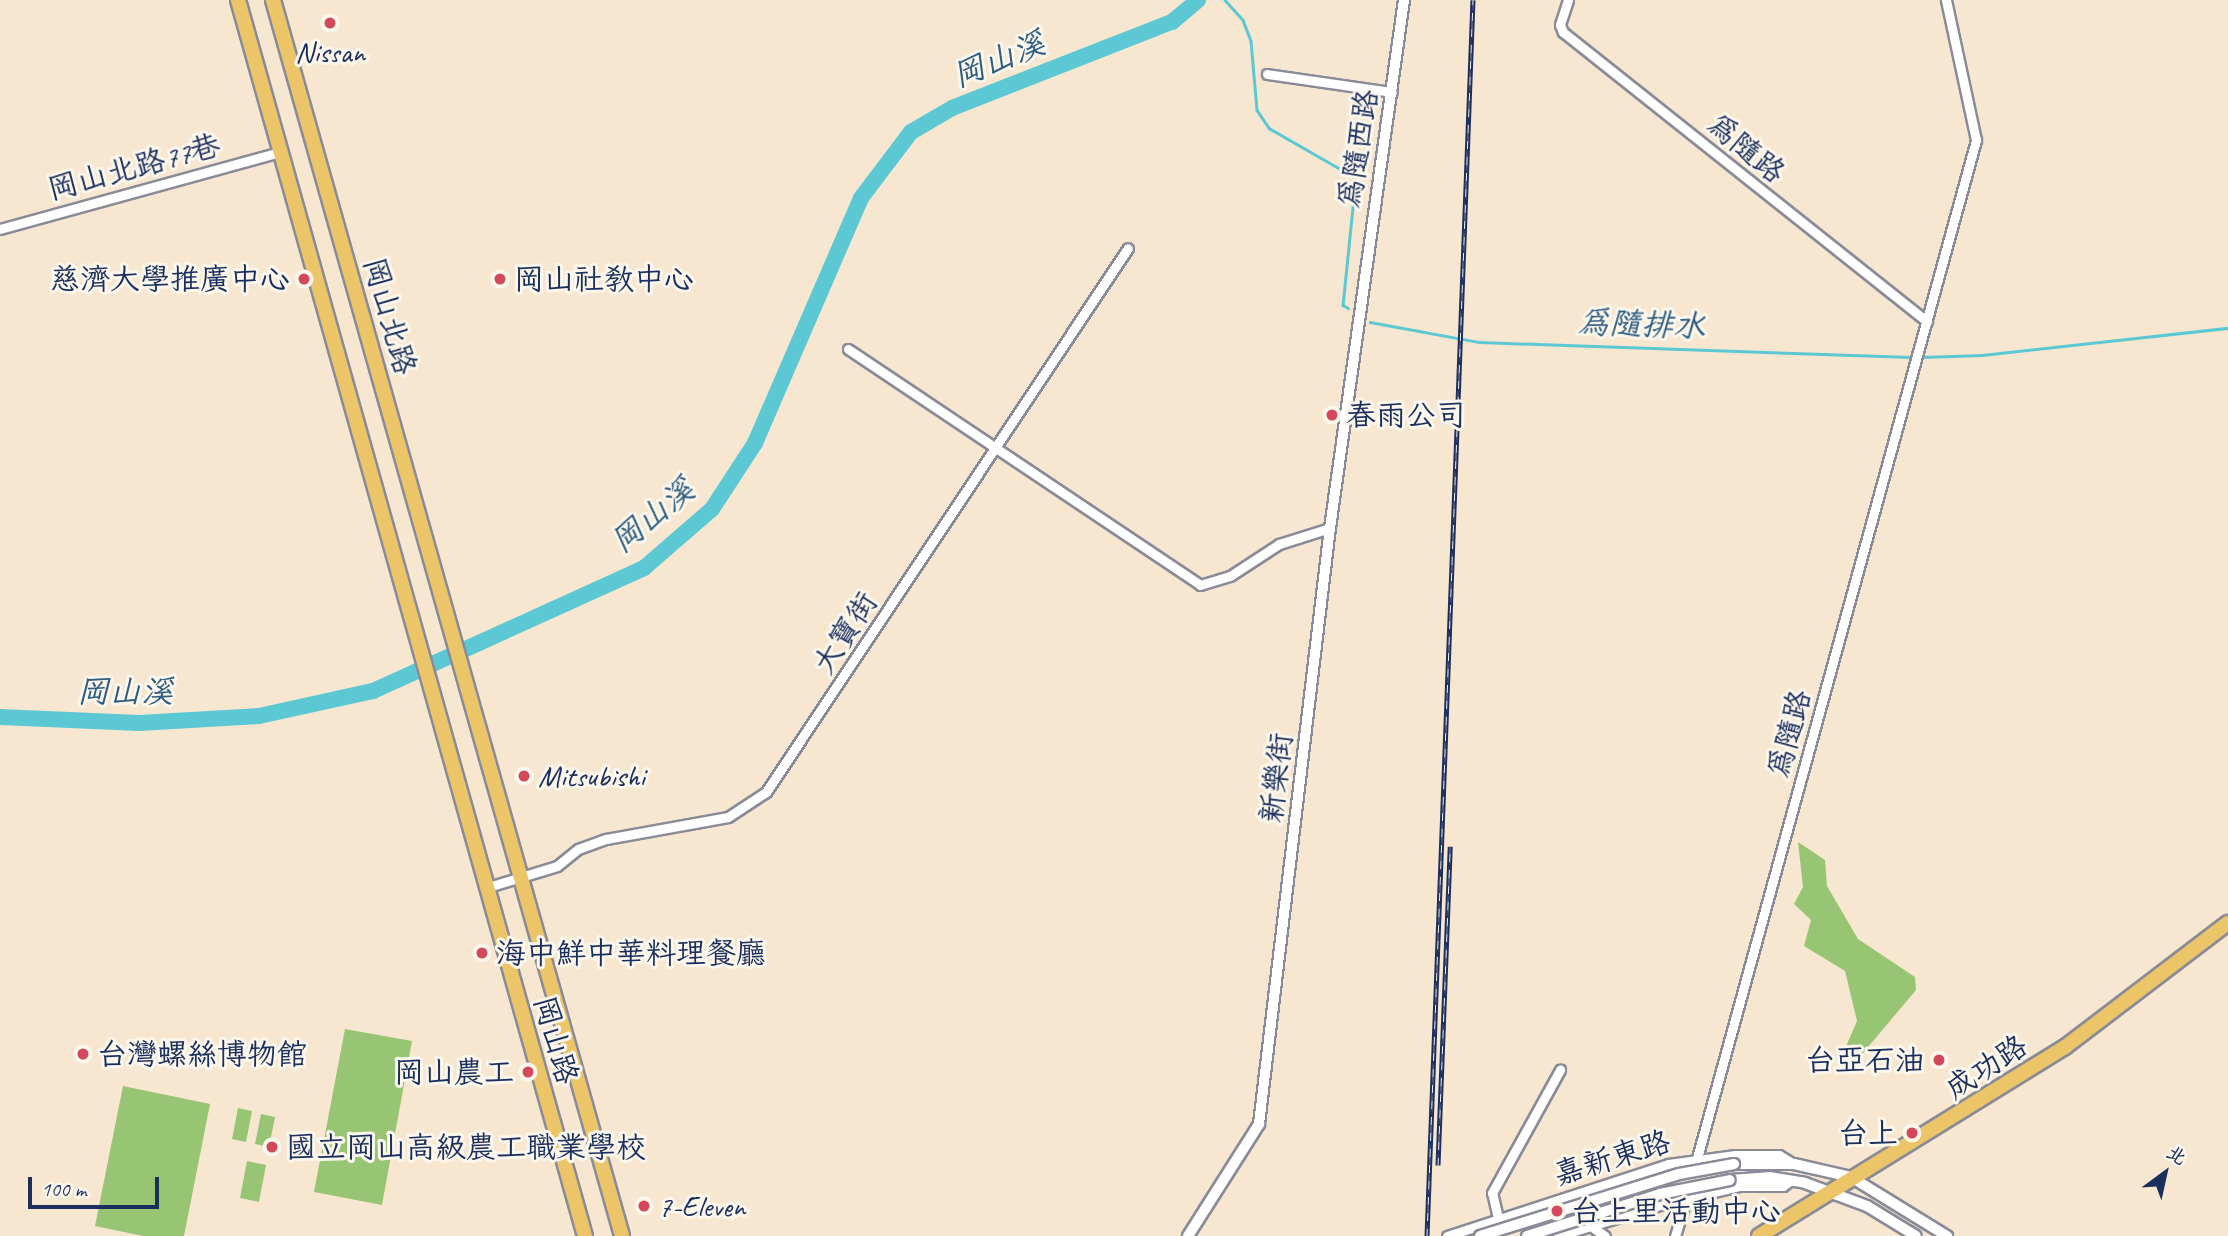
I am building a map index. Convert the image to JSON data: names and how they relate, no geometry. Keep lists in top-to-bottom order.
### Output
{
  "streets": {
    "main road": ["岡山北路", "岡山路", "成功路"],
    "street": [
      "為隨路",
      "為隨西路",
      "岡山北路77巷",
      "大寶街",
      "新樂街",
      "嘉新東路"
    ]
  },
  "crossings": [
    ["為隨路", "嘉新東路"],
    ["為隨西路", "新樂街"],
    ["岡山北路77巷", "岡山北路"],
    ["岡山北路", "岡山路"],
    ["大寶街", "岡山路"],
    ["成功路", "嘉新東路"]
  ],
  "water": ["岡山溪", "為隨排水"],
  "places": [
    "Nissan",
    "慈濟大學推廣中心",
    "岡山社教中心",
    "春雨公司",
    "Mitsubishi",
    "海中鮮中華料理餐廳",
    "台灣螺絲博物館",
    "台亞石油",
    "岡山農工",
    "台上",
    "國立岡山高級農工職業學校",
    "7-Eleven",
    "台上里活動中心"
  ],
  "scale_bar": "100 m",
  "north": "top right"
}
